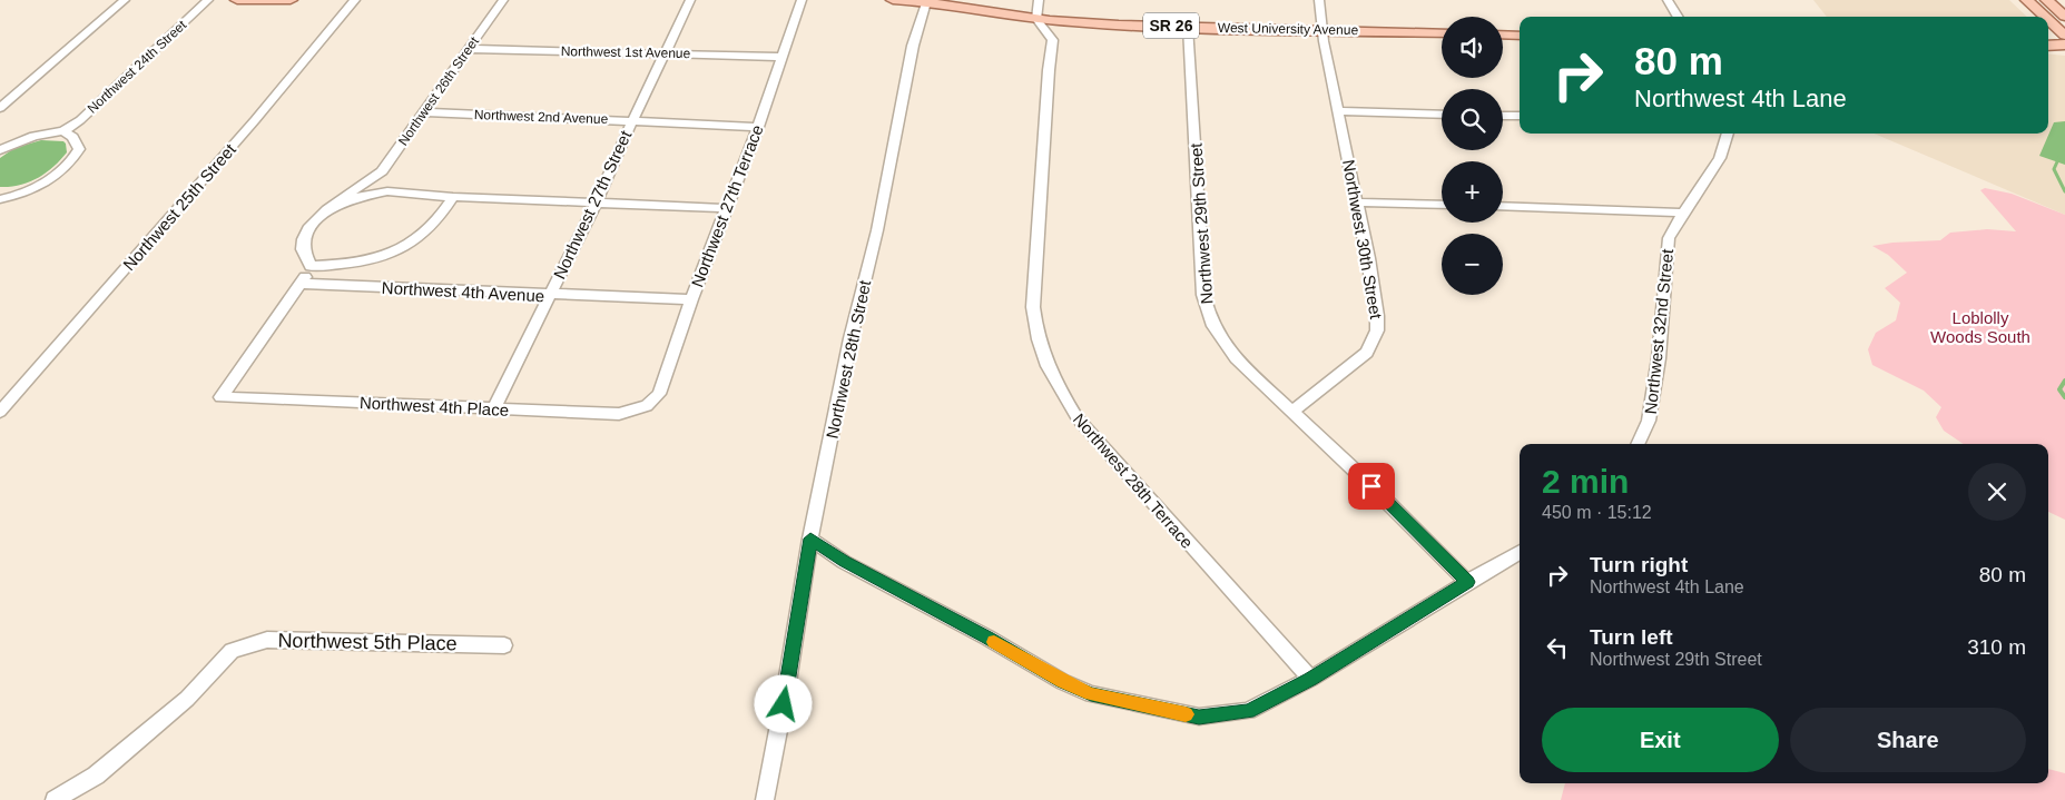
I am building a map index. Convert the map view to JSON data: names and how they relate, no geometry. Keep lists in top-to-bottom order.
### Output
{
  "streets": {
    "main road": ["SR 26", "West University Avenue"],
    "street": [
      "Northwest 1st Avenue",
      "Northwest 24th Street",
      "Northwest 26th Street",
      "Northwest 2nd Avenue",
      "Northwest 27th Street",
      "Northwest 27th Terrace",
      "Northwest 25th Street",
      "Northwest 29th Street",
      "Northwest 30th Street",
      "Northwest 4th Avenue",
      "Northwest 32nd Street",
      "Northwest 28th Street",
      "Northwest 4th Place",
      "Northwest 28th Terrace",
      "Northwest 5th Place"
    ]
  },
  "crossings": [
    ["West University Avenue", "Northwest 29th Street"],
    ["West University Avenue", "Northwest 30th Street"],
    ["West University Avenue", "Northwest 28th Street"],
    ["West University Avenue", "Northwest 28th Terrace"],
    ["Northwest 1st Avenue", "Northwest 26th Street"],
    ["Northwest 1st Avenue", "Northwest 27th Street"],
    ["Northwest 1st Avenue", "Northwest 27th Terrace"],
    ["Northwest 26th Street", "Northwest 2nd Avenue"],
    ["Northwest 2nd Avenue", "Northwest 27th Street"],
    ["Northwest 2nd Avenue", "Northwest 27th Terrace"],
    ["Northwest 27th Street", "Northwest 4th Avenue"],
    ["Northwest 27th Street", "Northwest 4th Place"],
    ["Northwest 27th Terrace", "Northwest 4th Avenue"],
    ["Northwest 27th Terrace", "Northwest 4th Place"],
    ["Northwest 29th Street", "Northwest 30th Street"],
    ["Northwest 4th Avenue", "Northwest 4th Place"]
  ],
  "parks": ["Loblolly Woods South"],
  "page": {
    "map_buttons": ["+", "−"],
    "turn": ["80 m", "Northwest 4th Lane"],
    "heading": ["2 min", "450 m · 15:12"],
    "list": [
      {
        "name": "Turn right",
        "note": "Northwest 4th Lane",
        "value": "80 m"
      },
      {
        "name": "Turn left",
        "note": "Northwest 29th Street",
        "value": "310 m"
      }
    ],
    "buttons": ["Exit", "Share"]
  }
}
